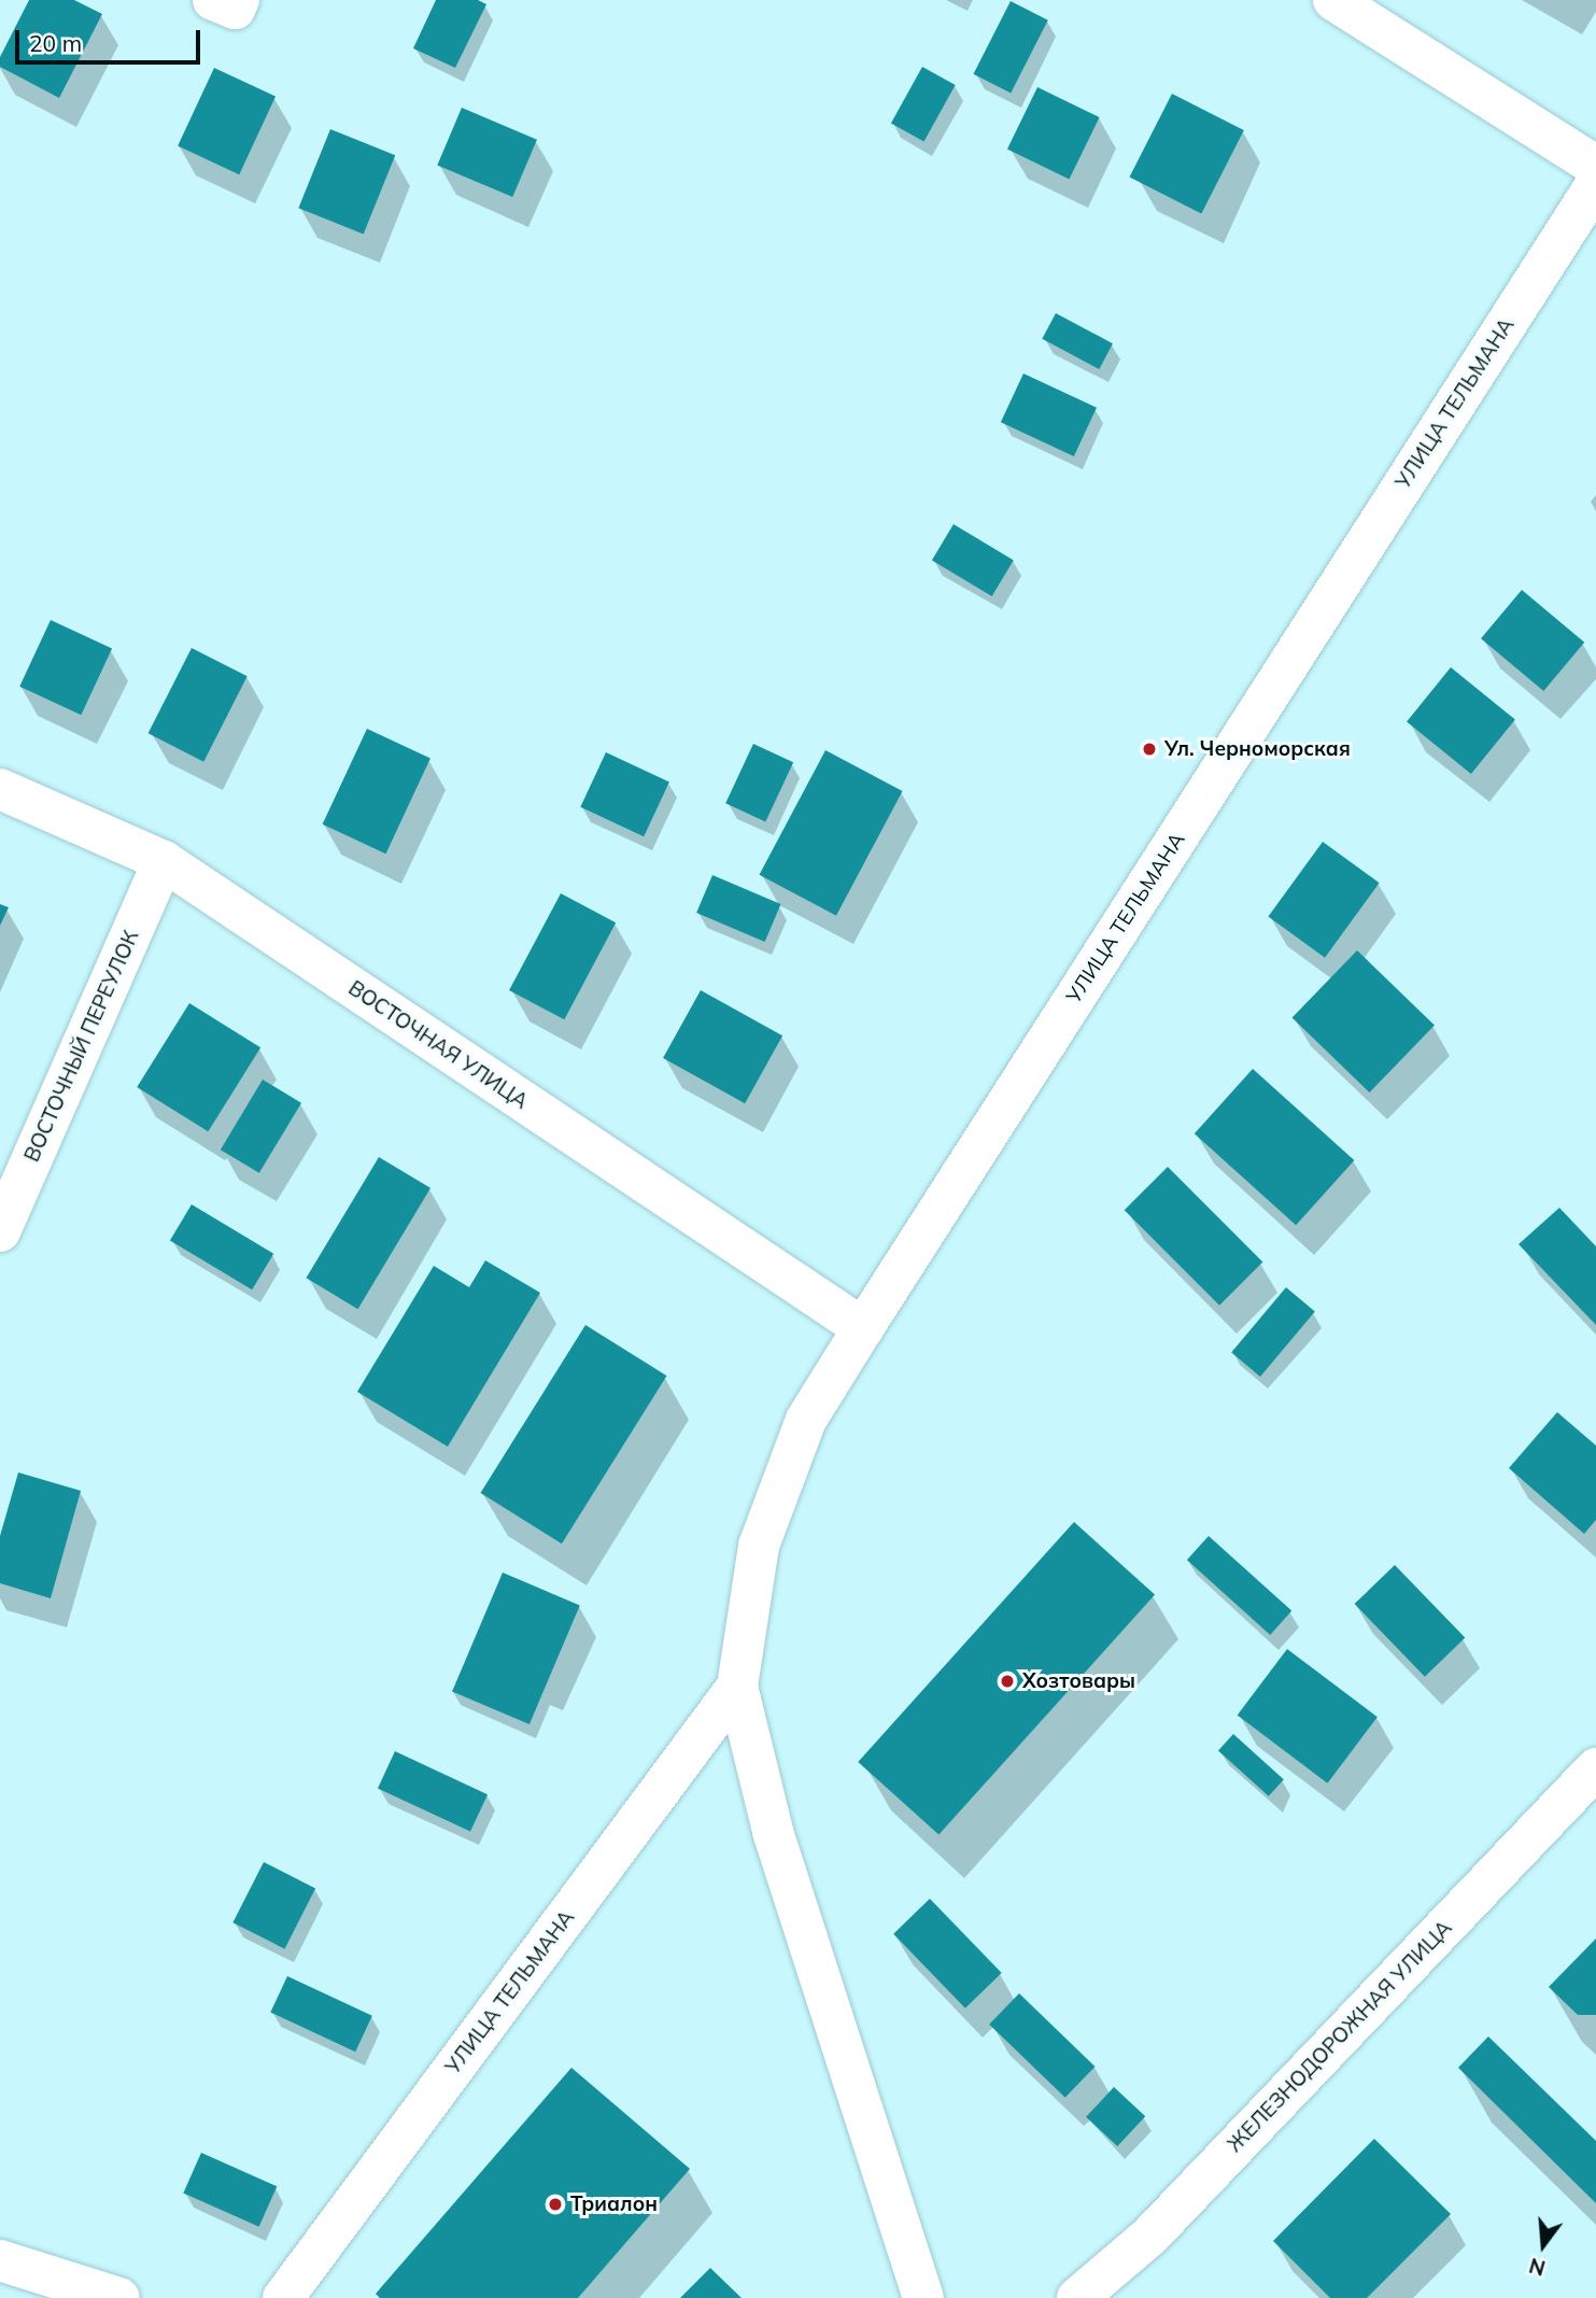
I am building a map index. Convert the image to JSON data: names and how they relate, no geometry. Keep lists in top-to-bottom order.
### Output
{
  "streets": {
    "street": [
      "УЛИЦА ТЕЛЬМАНА",
      "ВОСТОЧНАЯ УЛИЦА",
      "ВОСТОЧНЫЙ ПЕРЕУЛОК",
      "ЖЕЛЕЗНОДОРОЖНАЯ УЛИЦА"
    ]
  },
  "crossings": [
    ["УЛИЦА ТЕЛЬМАНА", "ВОСТОЧНАЯ УЛИЦА"],
    ["ВОСТОЧНАЯ УЛИЦА", "ВОСТОЧНЫЙ ПЕРЕУЛОК"]
  ],
  "places": ["Ул. Черноморская", "Хозтовары", "Триалон"],
  "scale_bar": "20 m",
  "north": "bottom"
}
